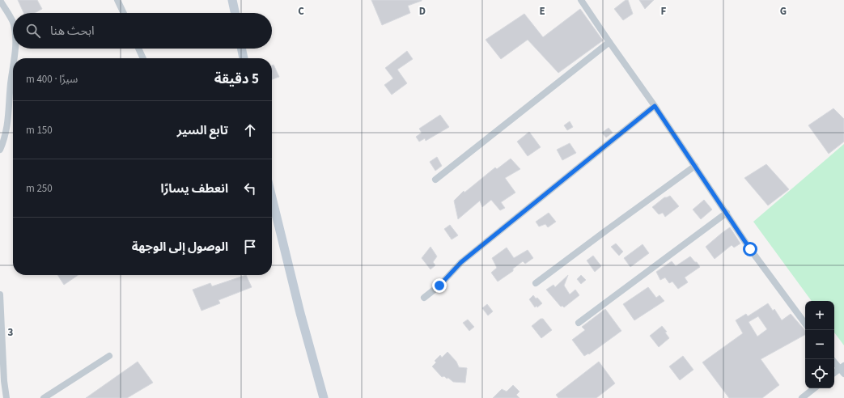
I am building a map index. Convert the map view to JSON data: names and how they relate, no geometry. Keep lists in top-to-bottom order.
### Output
{
  "page": {
    "search": "ابحث هنا",
    "heading": ["5 دقيقة", "سيرًا · 400 m"],
    "list": [
      ["تابع السير", "150 m"],
      ["انعطف يسارًا", "250 m"],
      "الوصول إلى الوجهة"
    ],
    "map_buttons": ["+", "−"]
  },
  "grid": {
    "columns": [
      "C",
      "D",
      "E",
      "F",
      "G"
    ],
    "rows": ["3"]
  }
}
